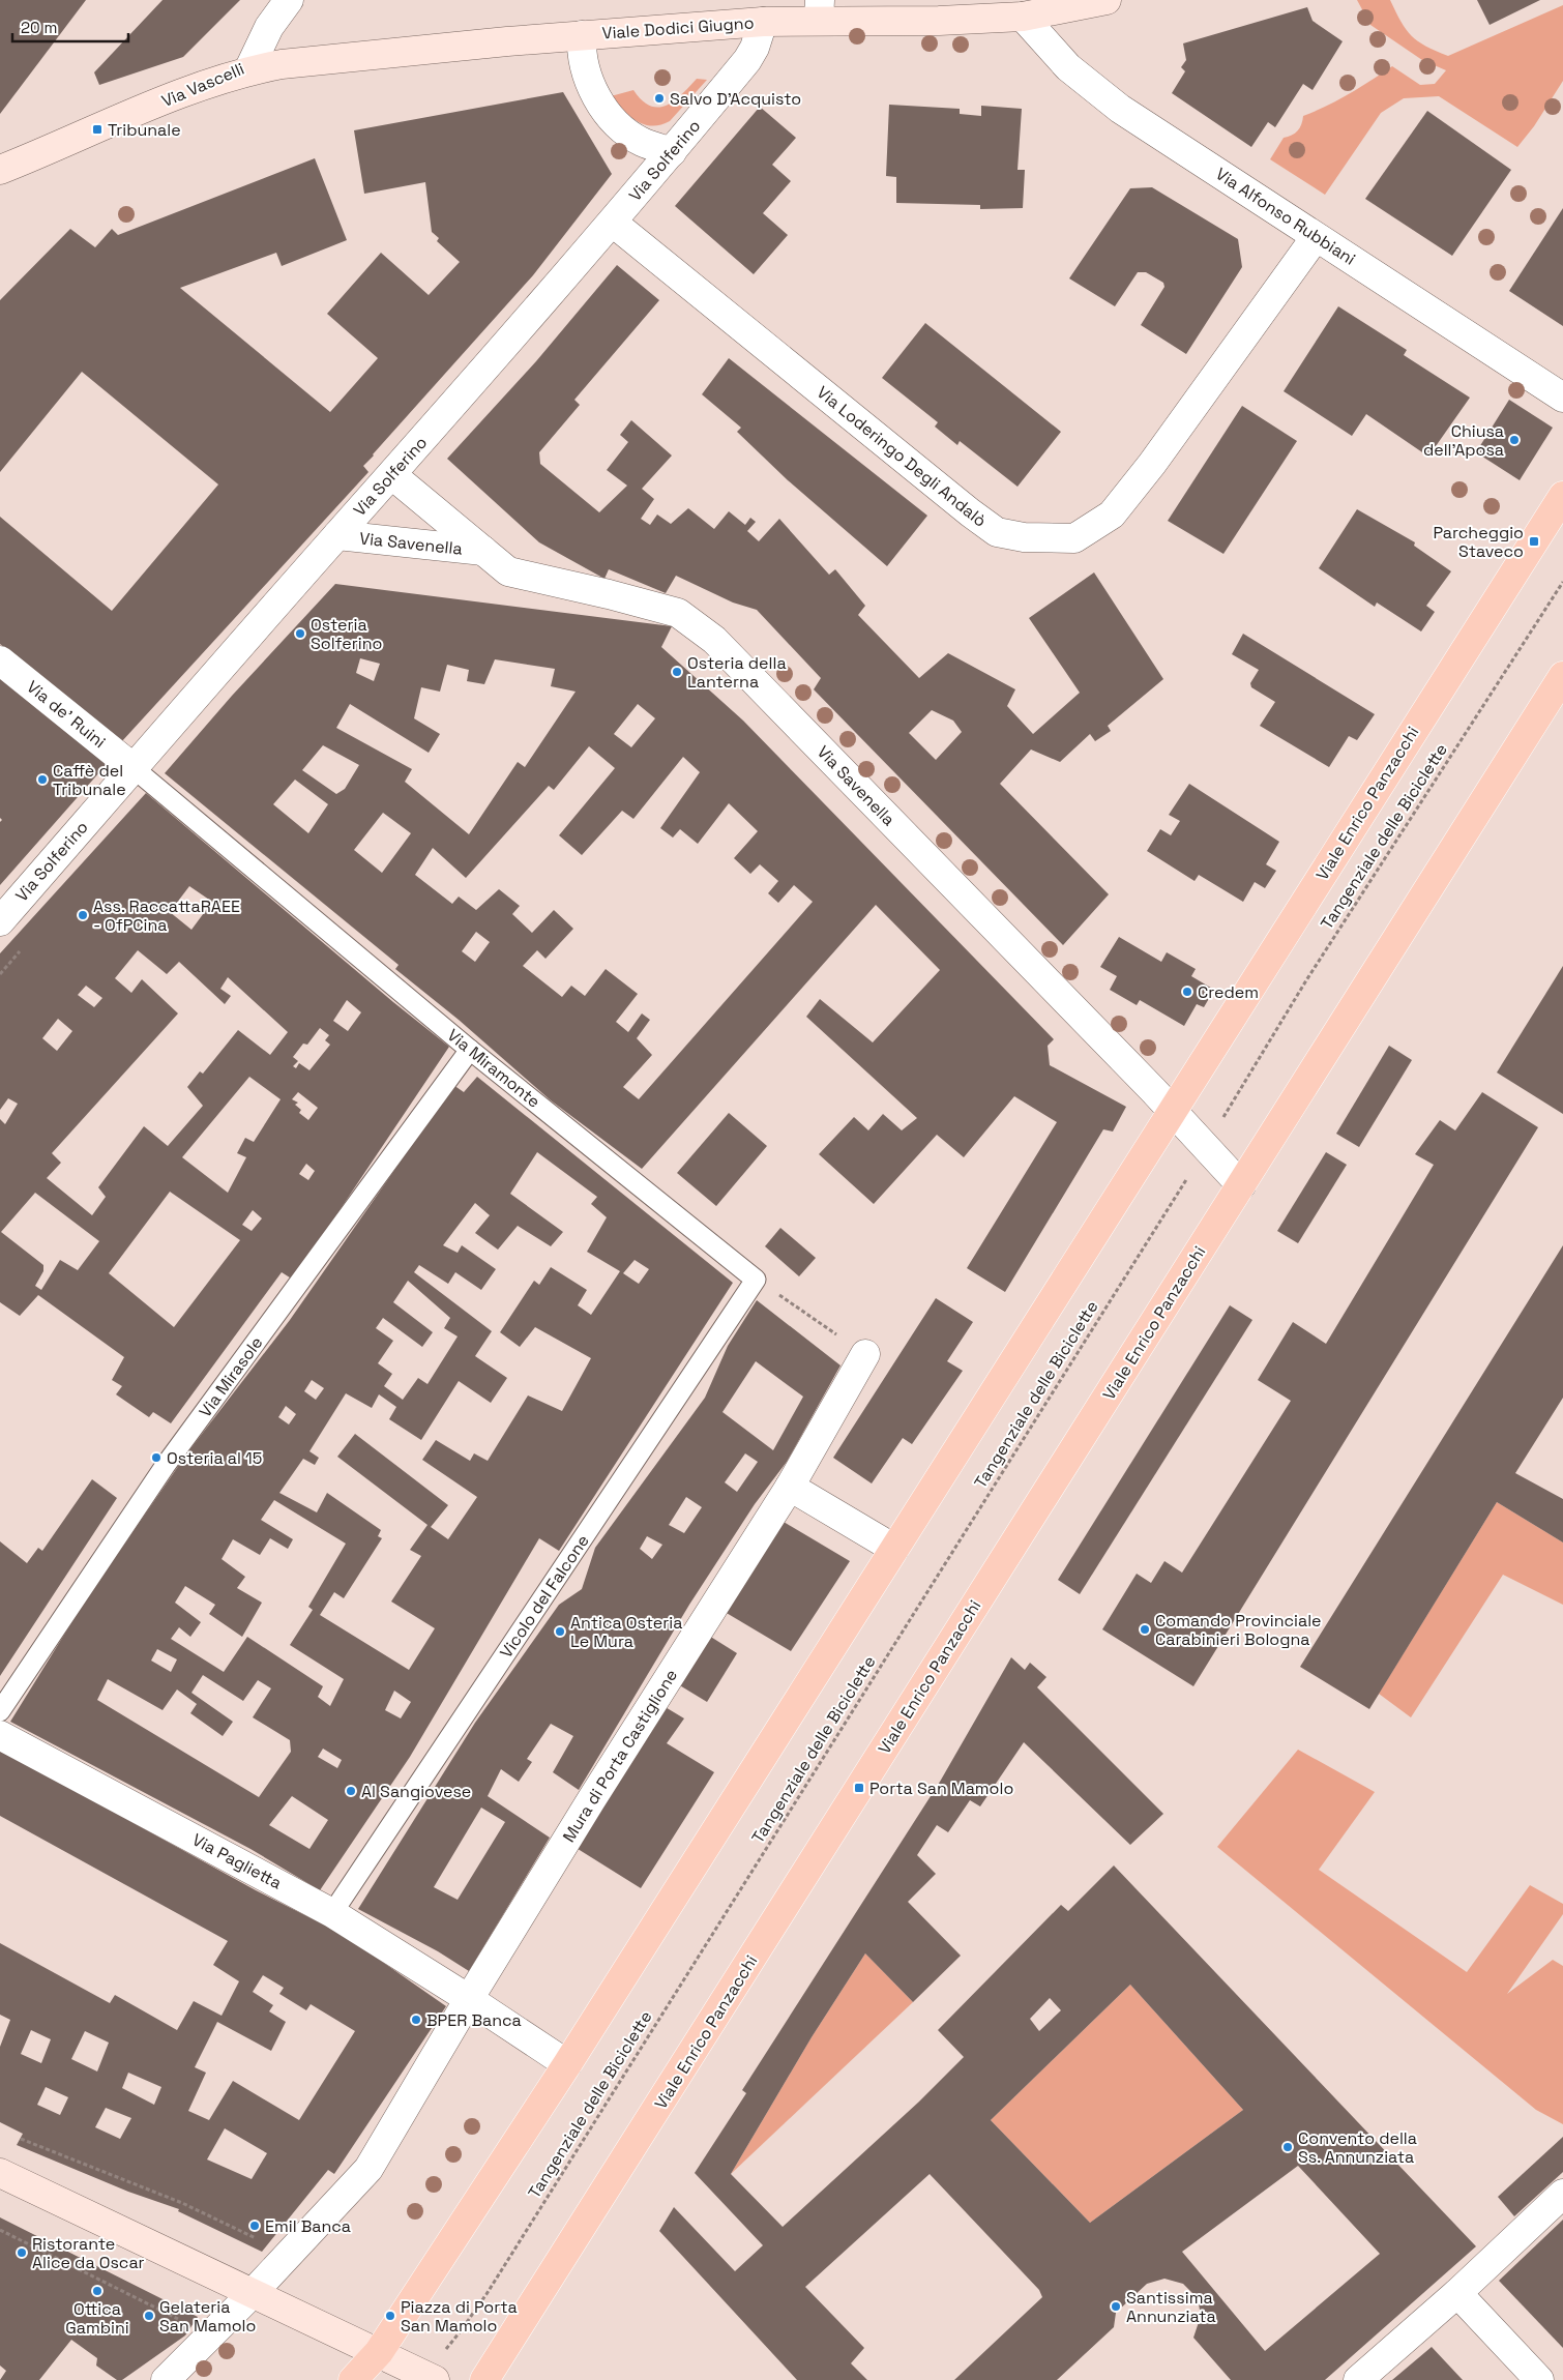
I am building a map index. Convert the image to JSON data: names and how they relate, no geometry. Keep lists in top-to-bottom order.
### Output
{
  "streets": {
    "main road": ["Viale Enrico Panzacchi"],
    "street": [
      "Viale Dodici Giugno",
      "Via Vascelli",
      "Via Solferino",
      "Via Alfonso Rubbiani",
      "Via Loderingo Degli Andalò",
      "Via Savenella",
      "Via de' Ruini",
      "Mura di Porta Castiglione",
      "Via Paglietta"
    ],
    "lane": ["Via Miramonte", "Via Mirasole", "Vicolo del Falcone"],
    "path": ["Tangenziale delle Biciclette"]
  },
  "crossings": [
    ["Viale Dodici Giugno", "Via Vascelli"],
    ["Viale Dodici Giugno", "Via Solferino"],
    ["Viale Dodici Giugno", "Via Alfonso Rubbiani"],
    ["Via Solferino", "Via Loderingo Degli Andalò"],
    ["Via Solferino", "Via Savenella"],
    ["Via Solferino", "Via de' Ruini"],
    ["Via Solferino", "Via Miramonte"],
    ["Via Alfonso Rubbiani", "Via Loderingo Degli Andalò"],
    ["Via Savenella", "Viale Enrico Panzacchi"],
    ["Via de' Ruini", "Via Miramonte"],
    ["Via Miramonte", "Via Mirasole"],
    ["Via Miramonte", "Vicolo del Falcone"],
    ["Vicolo del Falcone", "Via Paglietta"],
    ["Mura di Porta Castiglione", "Via Paglietta"]
  ],
  "places": {
    "other": [
      "Salvo D'Acquisto",
      "Chiusa dell'Aposa",
      "Osteria Solferino",
      "Osteria della Lanterna",
      "Caffè del Tribunale",
      "Ass. RaccattaRAEE - OfPCina",
      "Credem",
      "Osteria al 15",
      "Comando Provinciale Carabinieri Bologna",
      "Antica Osteria Le Mura",
      "Al Sangiovese",
      "BPER Banca",
      "Convento della Ss. Annunziata",
      "Emil Banca",
      "Ristorante Alice da Oscar",
      "Ottica Gambini",
      "Santissima Annunziata",
      "Gelateria San Mamolo",
      "Piazza di Porta San Mamolo"
    ],
    "transit": ["Tribunale", "Parcheggio Staveco", "Porta San Mamolo"]
  },
  "scale_bar": "20 m"
}
